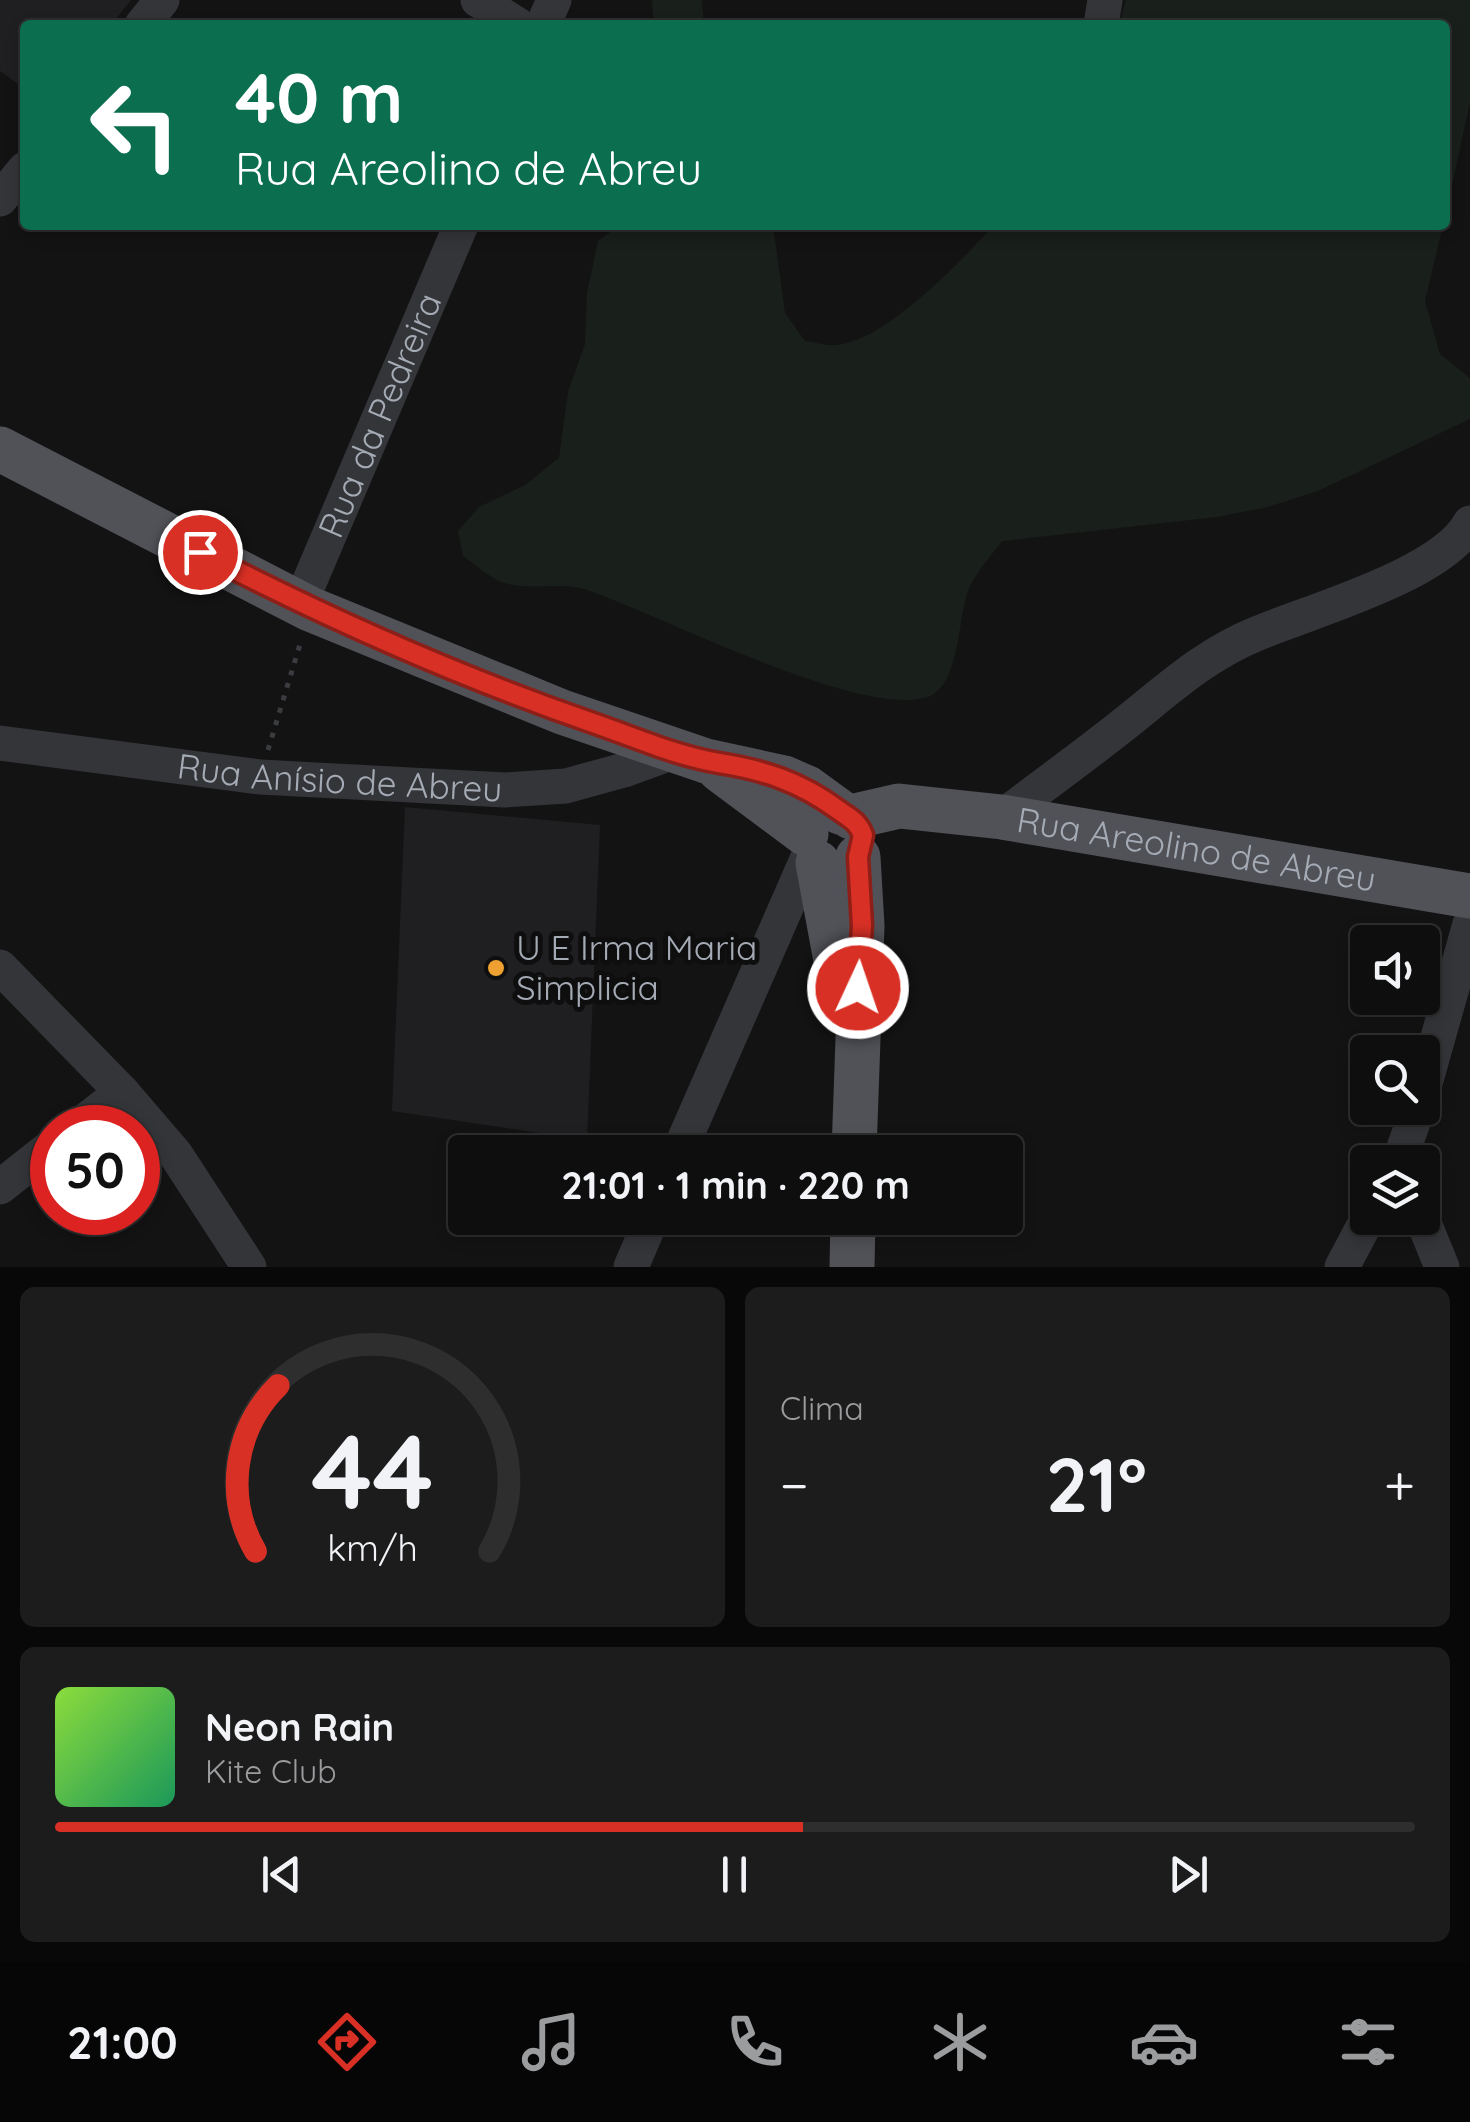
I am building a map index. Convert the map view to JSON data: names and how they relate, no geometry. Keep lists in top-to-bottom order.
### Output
{
  "streets": {
    "main road": ["Rua Areolino de Abreu"],
    "street": ["Rua da Pedreira", "Rua Anísio de Abreu"]
  },
  "places": ["U E Irma Maria Simplicia"],
  "page": {
    "turn": ["40 m", "Rua Areolino de Abreu"],
    "limit": "50",
    "trip": "21:01 · 1 min · 220 m",
    "tile": "Clima",
    "heat": ["−", "21°", "+"],
    "song": ["Neon Rain", "Kite Club"],
    "tabs": "21:00",
    "gauge": ["44", "km/h"]
  }
}
